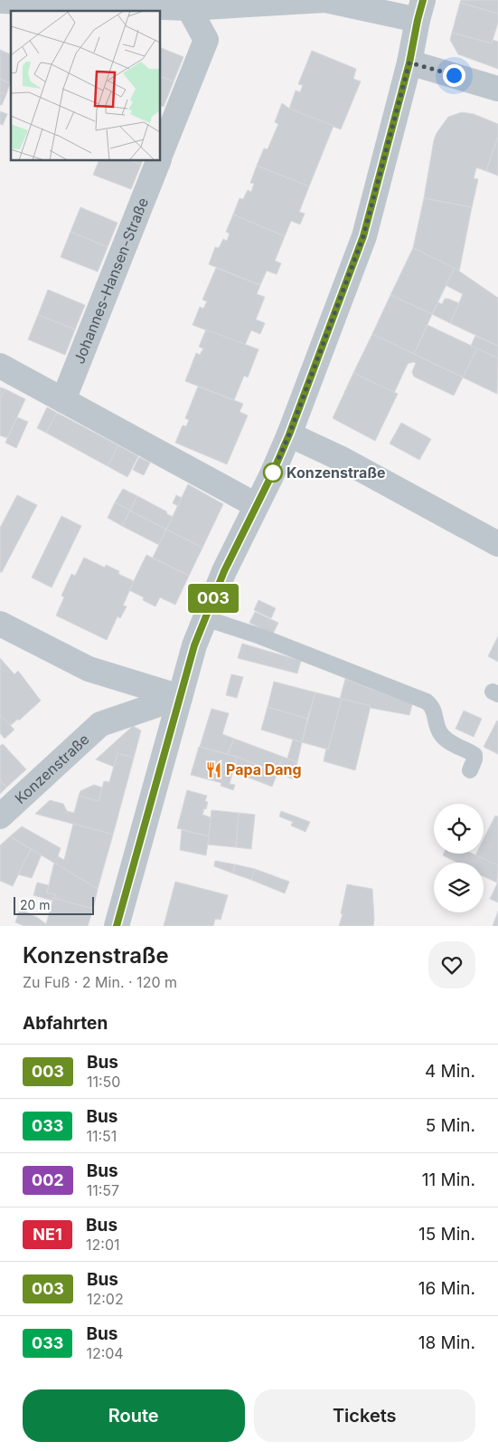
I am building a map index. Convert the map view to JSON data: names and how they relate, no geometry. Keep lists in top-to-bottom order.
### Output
{
  "streets": {
    "street": ["Johannes-Hansen-Straße", "Konzenstraße"]
  },
  "places": {
    "other": ["Konzenstraße"],
    "restaurant": ["Papa Dang"]
  },
  "lines": ["bus line 003"],
  "scale_bar": "20 m",
  "page": {
    "on_map": "003",
    "scale": "20 m",
    "heading": [
      ["Konzenstraße", "Zu Fuß · 2 Min. · 120 m"],
      "Abfahrten"
    ],
    "list": [
      {
        "mark": "003",
        "name": "Bus",
        "note": "11:50",
        "value": "4 Min."
      },
      {
        "mark": "033",
        "name": "Bus",
        "note": "11:51",
        "value": "5 Min."
      },
      {
        "mark": "002",
        "name": "Bus",
        "note": "11:57",
        "value": "11 Min."
      },
      {
        "mark": "NE1",
        "name": "Bus",
        "note": "12:01",
        "value": "15 Min."
      },
      {
        "mark": "003",
        "name": "Bus",
        "note": "12:02",
        "value": "16 Min."
      },
      {
        "mark": "033",
        "name": "Bus",
        "note": "12:04",
        "value": "18 Min."
      }
    ],
    "buttons": ["Route", "Tickets"]
  }
}
